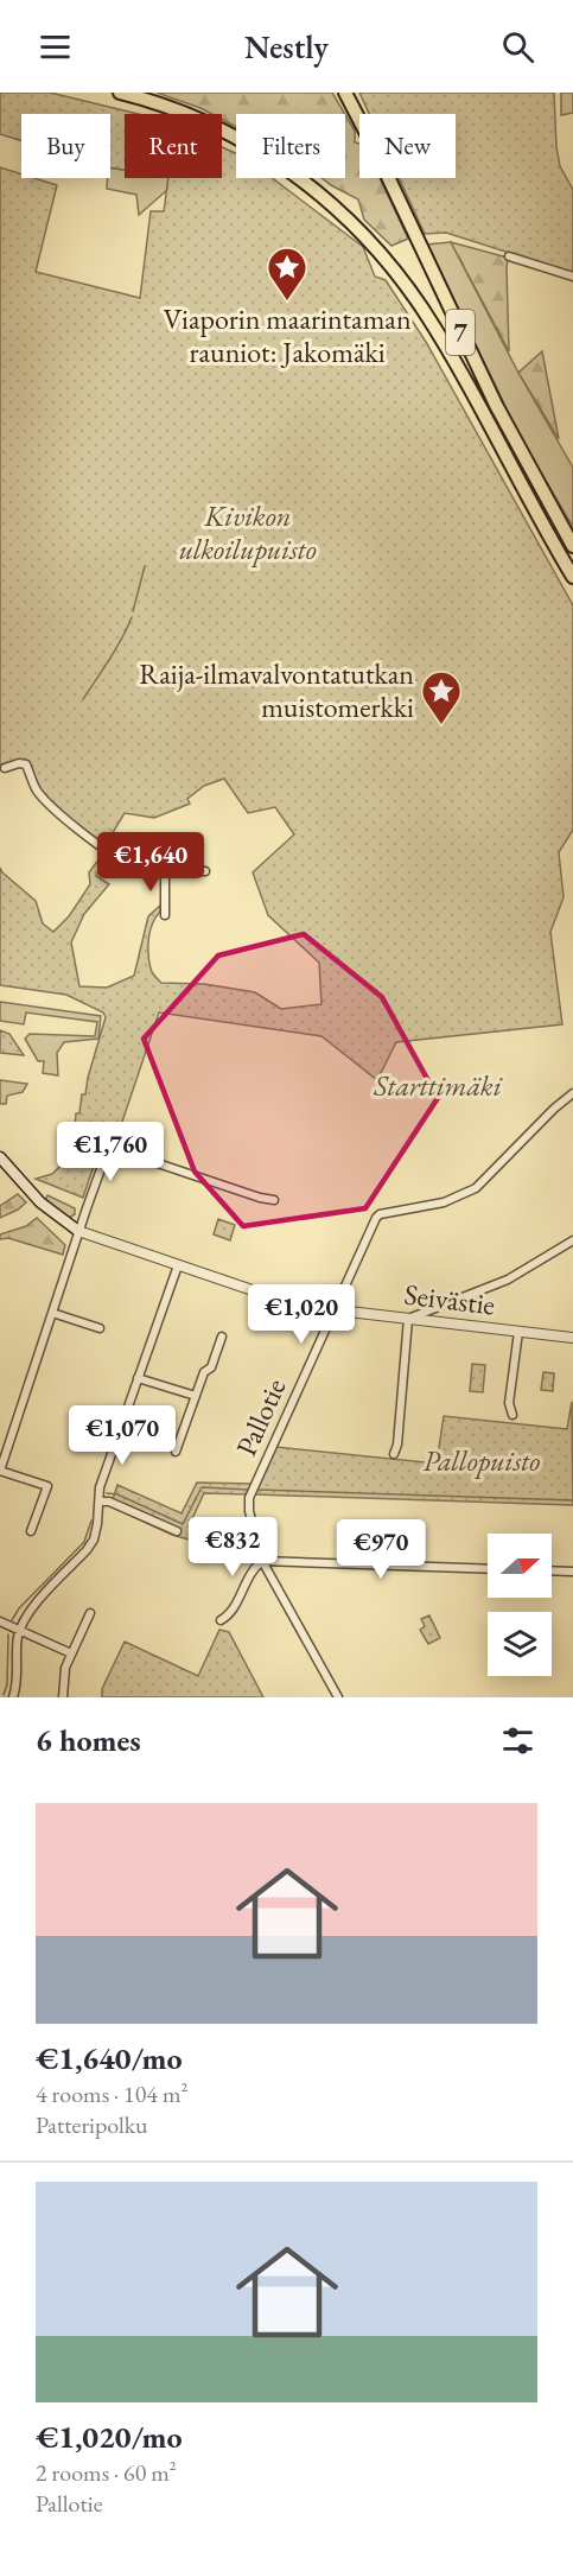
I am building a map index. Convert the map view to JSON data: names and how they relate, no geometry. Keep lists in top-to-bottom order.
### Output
{
  "streets": {
    "highway": ["7"],
    "street": ["Seivästie", "Pallotie"]
  },
  "crossings": [
    ["Seivästie", "Pallotie"]
  ],
  "parks": ["Kivikon ulkoilupuisto", "Starttimäki", "Pallopuisto"],
  "places": {
    "place": ["Viaporin maarintaman rauniot: Jakomäki", "Raija-ilmavalvontatutkan muistomerkki"]
  },
  "north": "right",
  "page": {
    "header": "Nestly",
    "chip": [
      "Buy",
      "Rent",
      "Filters",
      "New"
    ],
    "price": [
      "€1,640",
      "€1,760",
      "€1,020",
      "€1,070",
      "€832",
      "€970"
    ],
    "heading": "6 homes",
    "list": [
      {
        "name": "€1,640/mo",
        "note": "4 rooms · 104 m² · Patteripolku"
      },
      {
        "name": "€1,020/mo",
        "note": "2 rooms · 60 m² · Pallotie"
      }
    ]
  }
}
